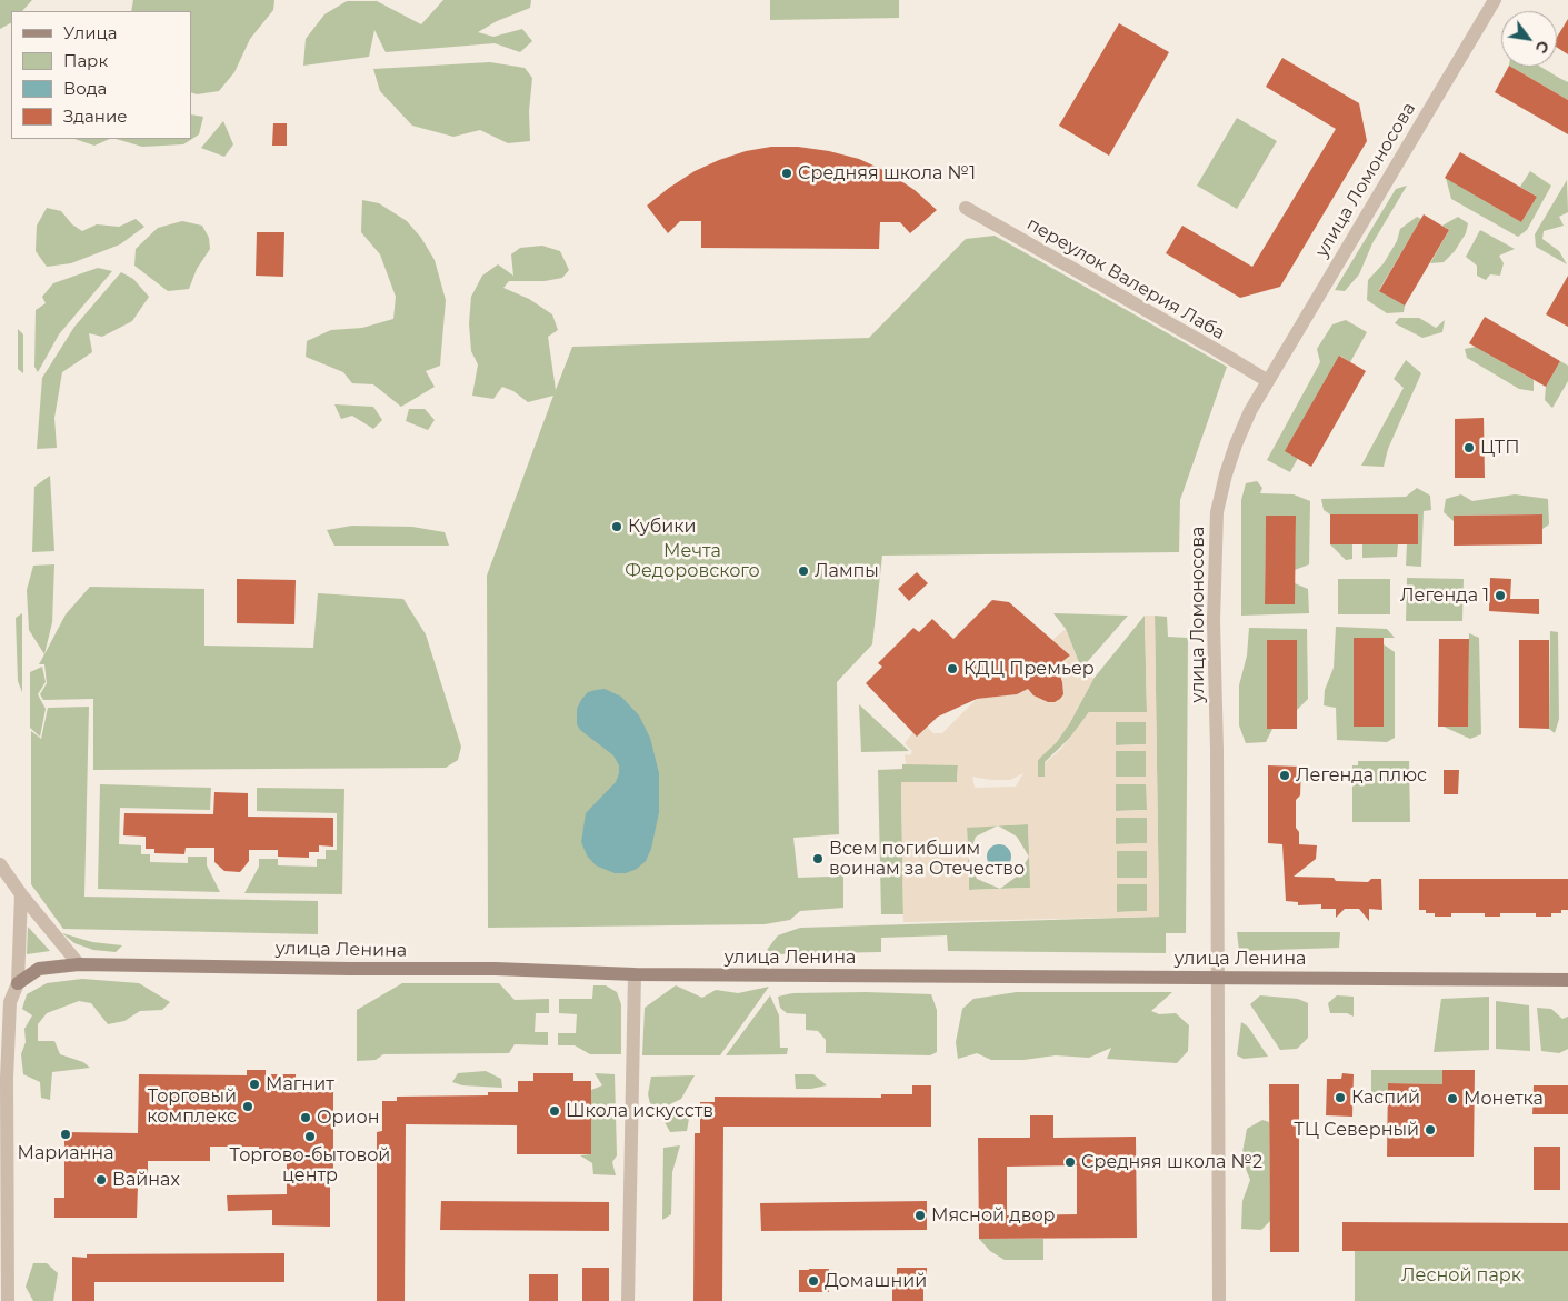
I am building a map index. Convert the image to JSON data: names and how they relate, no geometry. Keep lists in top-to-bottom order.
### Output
{
  "streets": {
    "street": ["улица Ломоносова", "переулок Валерия Лаба", "улица Ленина"]
  },
  "crossings": [
    ["улица Ломоносова", "переулок Валерия Лаба"],
    ["улица Ломоносова", "улица Ленина"]
  ],
  "parks": ["Мечта Федоровского", "Лесной парк"],
  "places": [
    "Средняя школа №1",
    "ЦТП",
    "Кубики",
    "Лампы",
    "Легенда 1",
    "КДЦ Премьер",
    "Легенда плюс",
    "Всем погибшим воинам за Отечество",
    "Магнит",
    "Каспий",
    "Монетка",
    "Торговый комплекс",
    "Школа искусств",
    "Орион",
    "ТЦ Северный",
    "Марианна",
    "Торгово-бытовой центр",
    "Средняя школа №2",
    "Вайнах",
    "Мясной двор",
    "Домашний"
  ],
  "legend": [
    "Улица",
    "Парк",
    "Вода",
    "Здание"
  ],
  "north": "bottom right"
}
